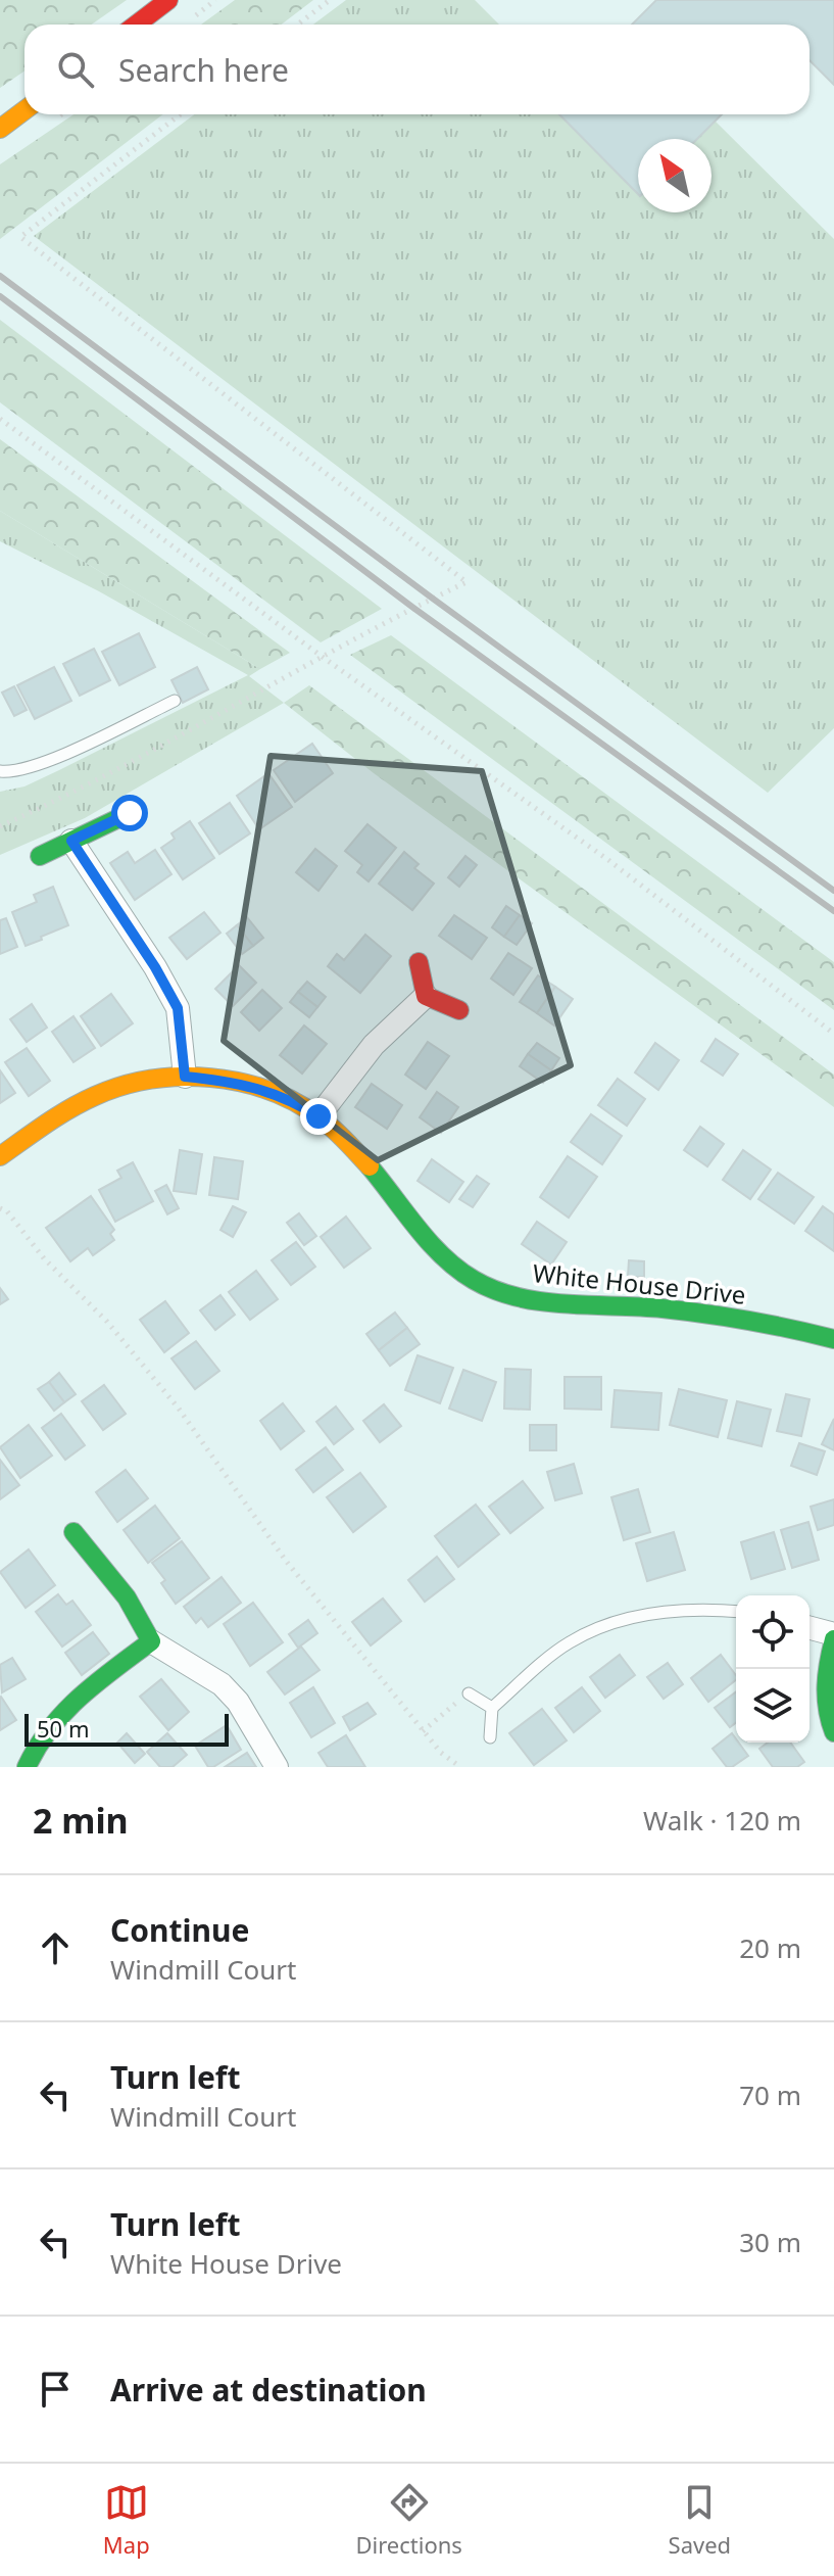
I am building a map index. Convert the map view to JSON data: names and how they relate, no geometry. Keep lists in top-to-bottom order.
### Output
{
  "streets": {
    "street": ["White House Drive"]
  },
  "scale_bar": "50 m",
  "north": "top left",
  "page": {
    "search": "Search here",
    "scale": "50 m",
    "heading": ["2 min", "Walk · 120 m"],
    "list": [
      ["Continue", "Windmill Court", "20 m"],
      ["Turn left", "Windmill Court", "70 m"],
      ["Turn left", "White House Drive", "30 m"],
      "Arrive at destination"
    ],
    "nav": ["Map", "Directions", "Saved"]
  }
}
